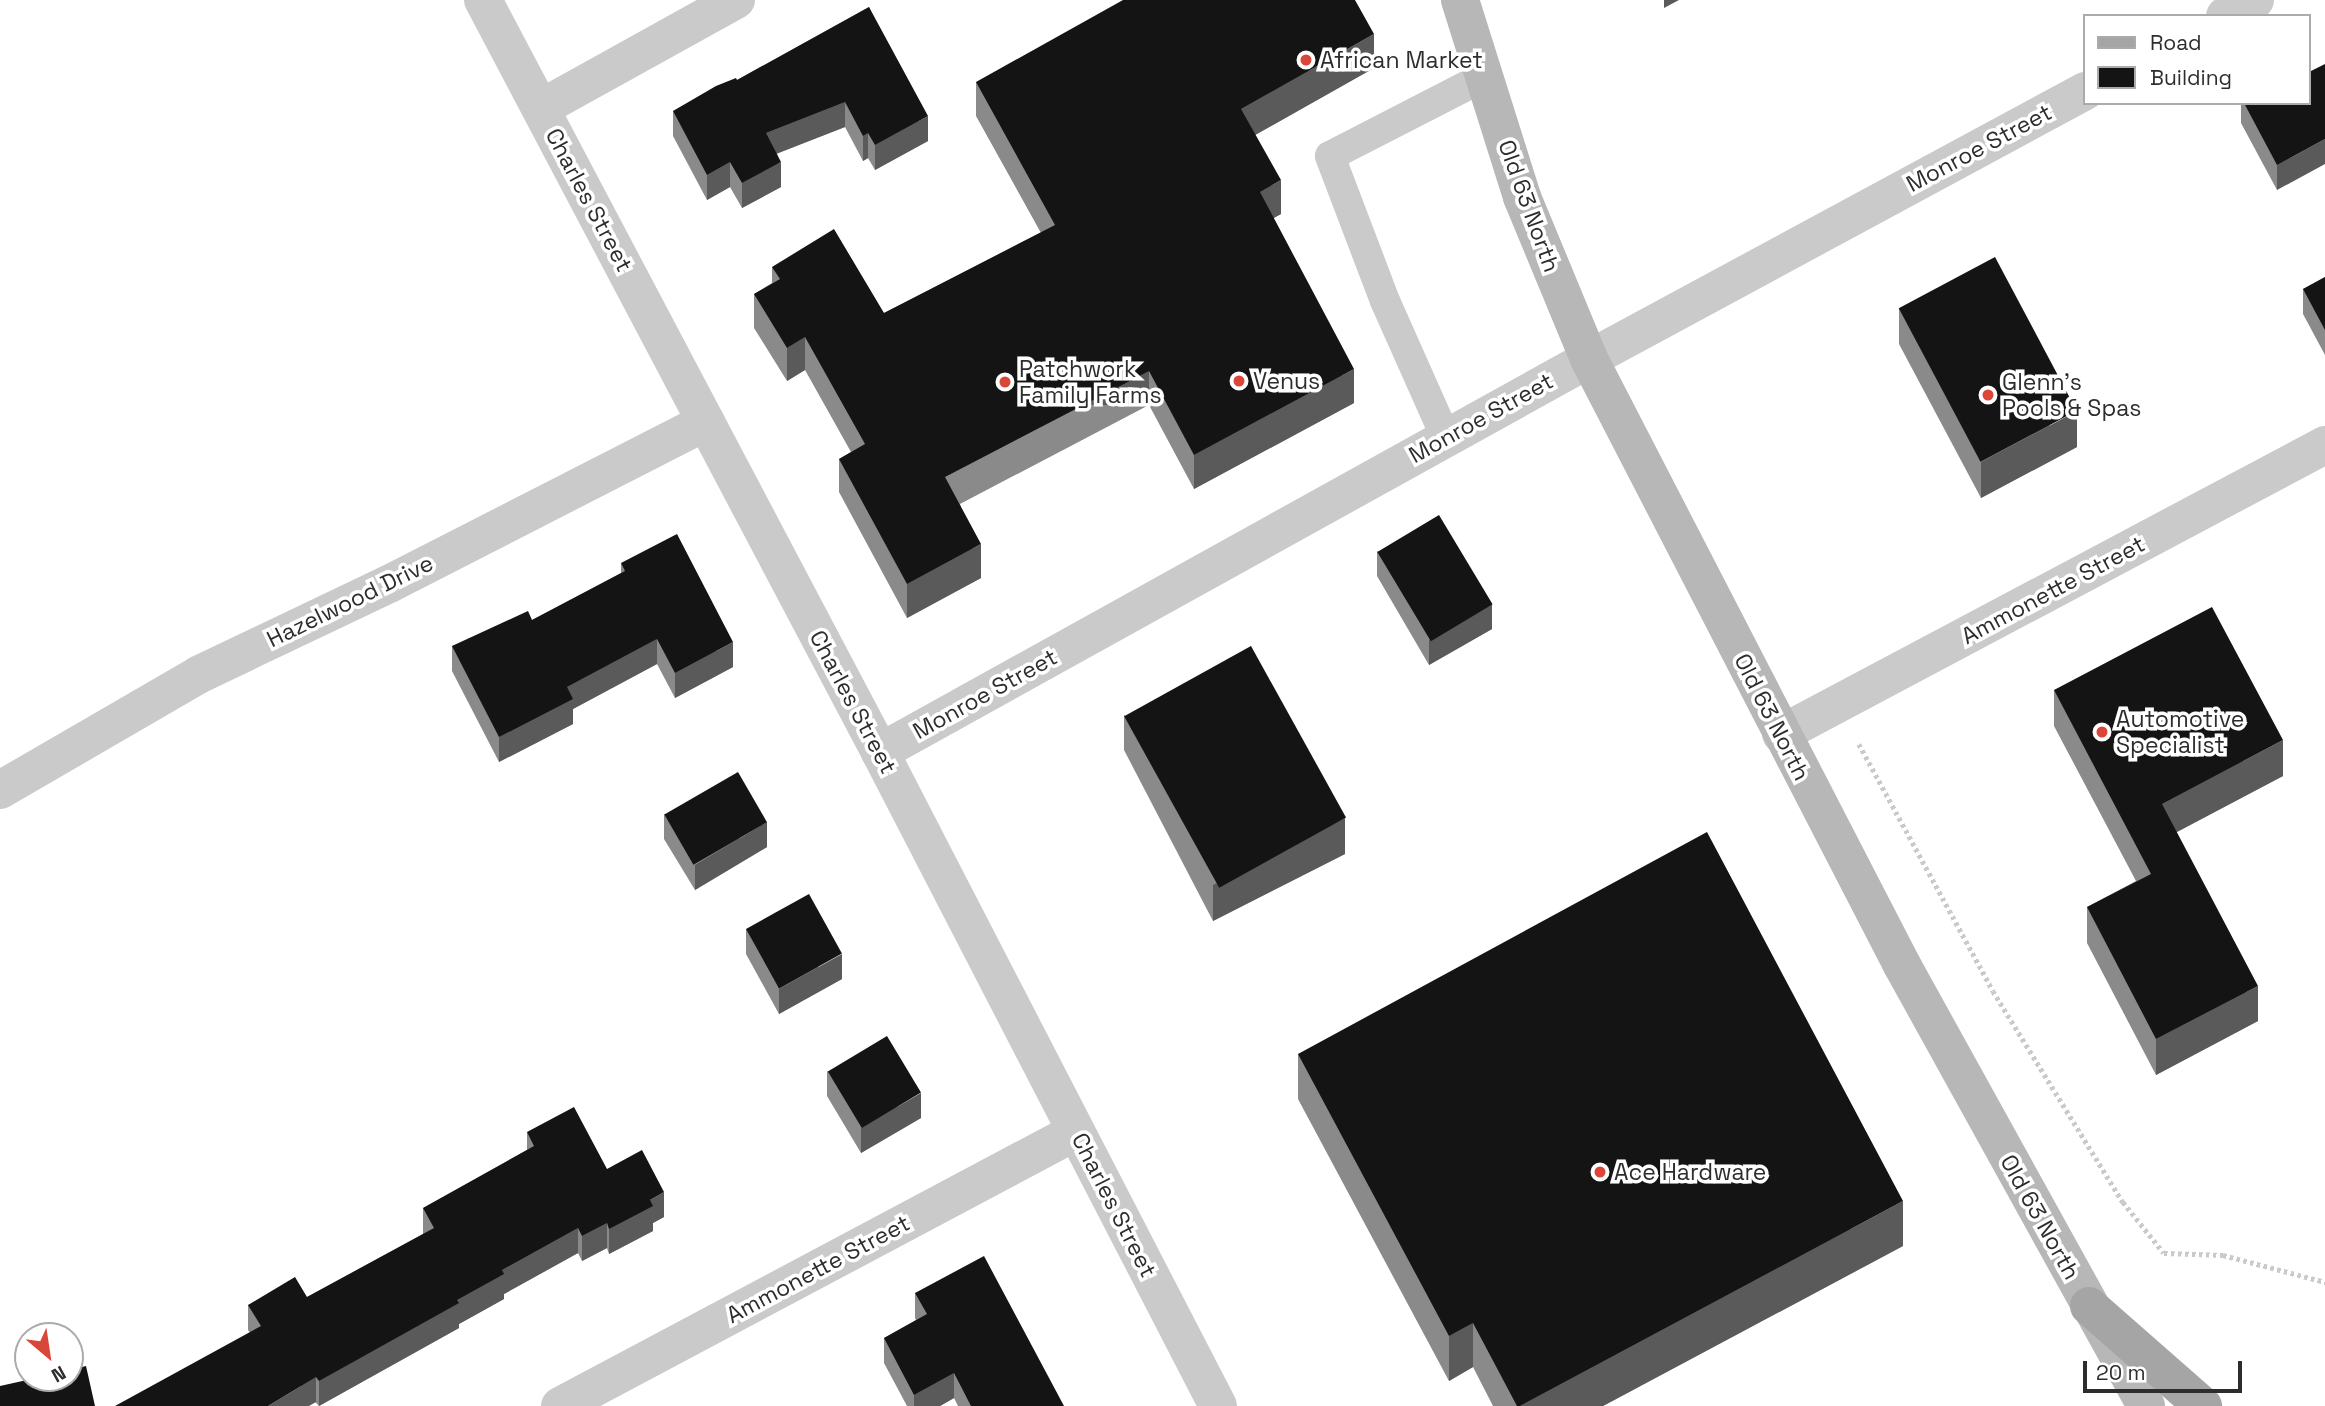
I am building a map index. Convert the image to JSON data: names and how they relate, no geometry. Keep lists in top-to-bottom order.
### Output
{
  "streets": {
    "main road": ["Old 63 North"],
    "street": [
      "Monroe Street",
      "Charles Street",
      "Ammonette Street",
      "Hazelwood Drive"
    ]
  },
  "crossings": [
    ["Monroe Street", "Charles Street"],
    ["Monroe Street", "Old 63 North"],
    ["Charles Street", "Ammonette Street"],
    ["Charles Street", "Hazelwood Drive"],
    ["Old 63 North", "Ammonette Street"]
  ],
  "places": [
    "African Market",
    "Venus",
    "Patchwork Family Farms",
    "Glenn's Pools & Spas",
    "Automotive Specialist",
    "Ace Hardware"
  ],
  "legend": ["Road", "Building"],
  "scale_bar": "20 m",
  "north": "bottom right"
}
